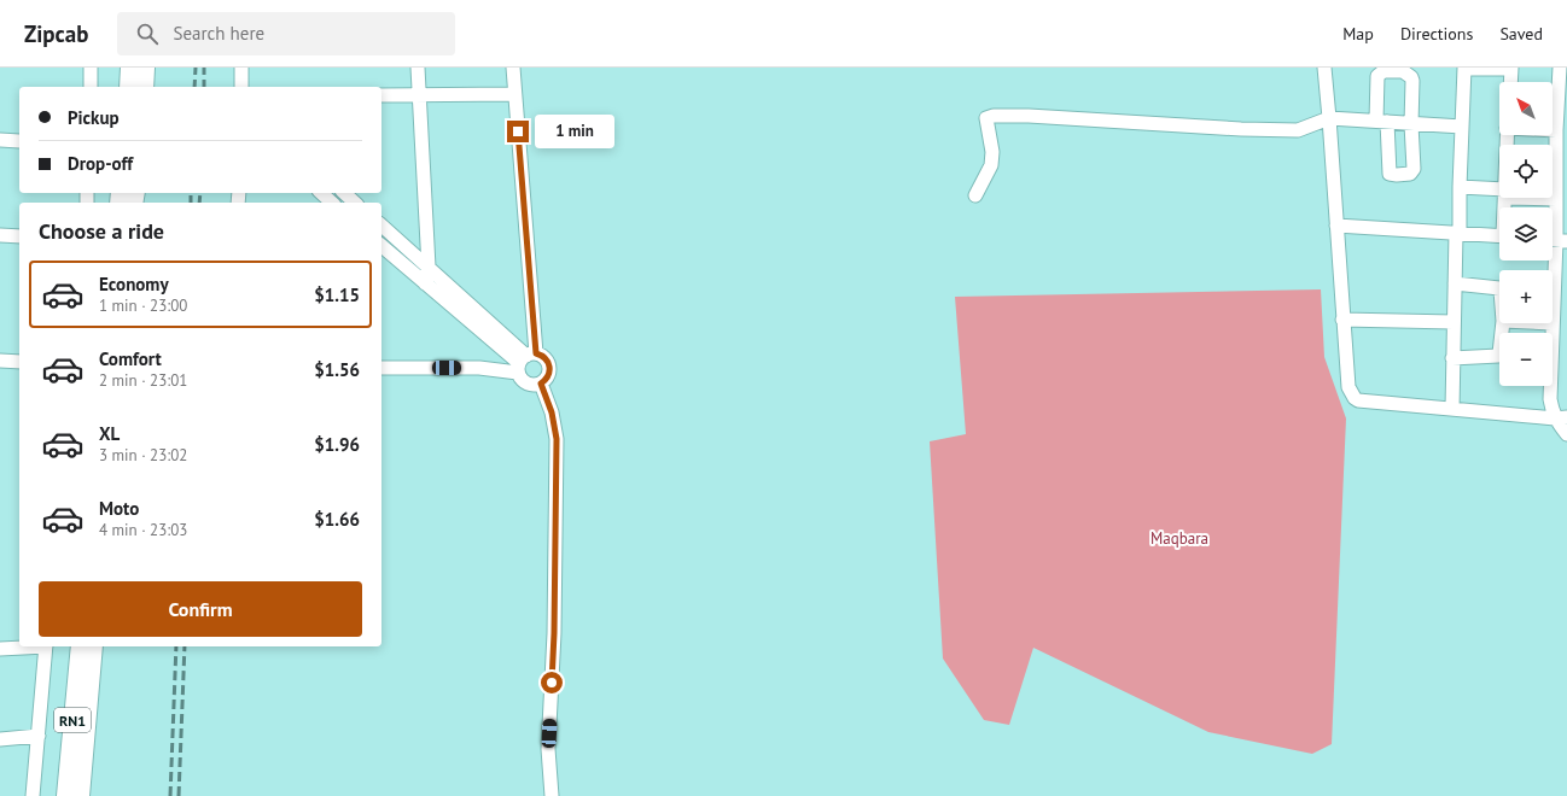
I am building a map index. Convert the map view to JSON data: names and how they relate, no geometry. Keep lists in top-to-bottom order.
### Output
{
  "streets": {
    "main road": ["RN1"]
  },
  "parks": ["Maqbara"],
  "north": "top left",
  "page": {
    "header": "Zipcab",
    "search": "Search here",
    "nav": ["Map", "Directions", "Saved"],
    "map_buttons": ["+", "−"],
    "banner": ["Pickup", "Drop-off"],
    "bubble": "1 min",
    "heading": "Choose a ride",
    "list": [
      {
        "name": "Economy",
        "note": "1 min · 23:00",
        "value": "$1.15"
      },
      {
        "name": "Comfort",
        "note": "2 min · 23:01",
        "value": "$1.56"
      },
      {
        "name": "XL",
        "note": "3 min · 23:02",
        "value": "$1.96"
      },
      {
        "name": "Moto",
        "note": "4 min · 23:03",
        "value": "$1.66"
      }
    ],
    "buttons": "Confirm"
  }
}
